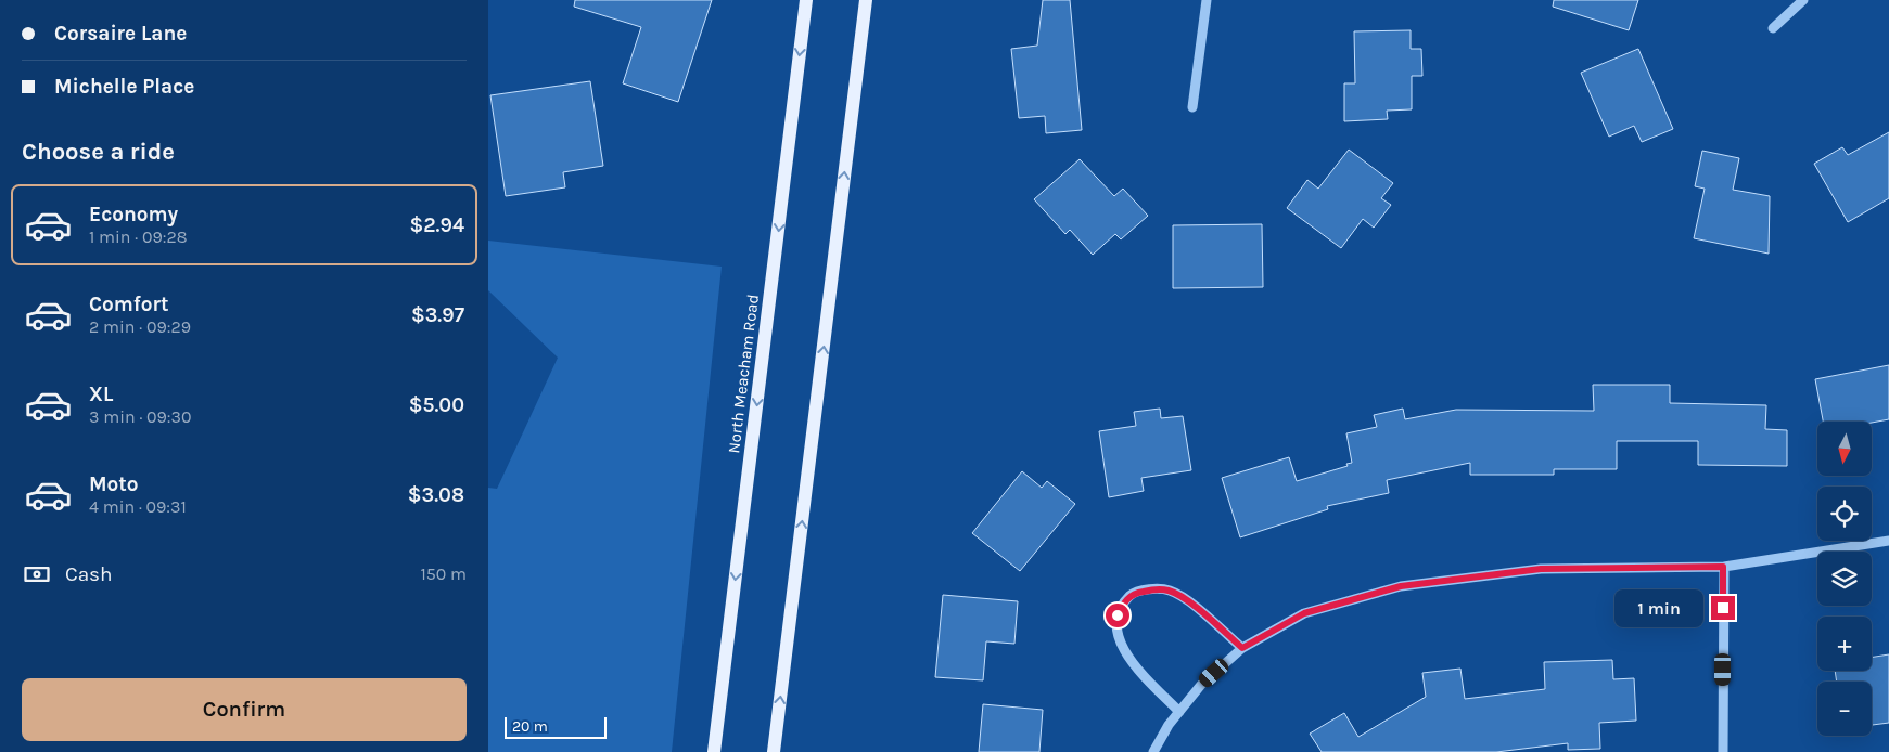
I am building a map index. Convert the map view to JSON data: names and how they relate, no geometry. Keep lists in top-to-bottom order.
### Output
{
  "streets": {
    "main road": ["North Meacham Road"]
  },
  "scale_bar": "20 m",
  "north": "bottom",
  "page": {
    "banner": ["Corsaire Lane", "Michelle Place"],
    "heading": "Choose a ride",
    "list": [
      {
        "name": "Economy",
        "note": "1 min · 09:28",
        "value": "$2.94"
      },
      {
        "name": "Comfort",
        "note": "2 min · 09:29",
        "value": "$3.97"
      },
      {
        "name": "XL",
        "note": "3 min · 09:30",
        "value": "$5.00"
      },
      {
        "name": "Moto",
        "note": "4 min · 09:31",
        "value": "$3.08"
      }
    ],
    "map_buttons": ["+", "−"],
    "pay": ["Cash", "150 m"],
    "bubble": "1 min",
    "buttons": "Confirm",
    "scale": "20 m"
  }
}
